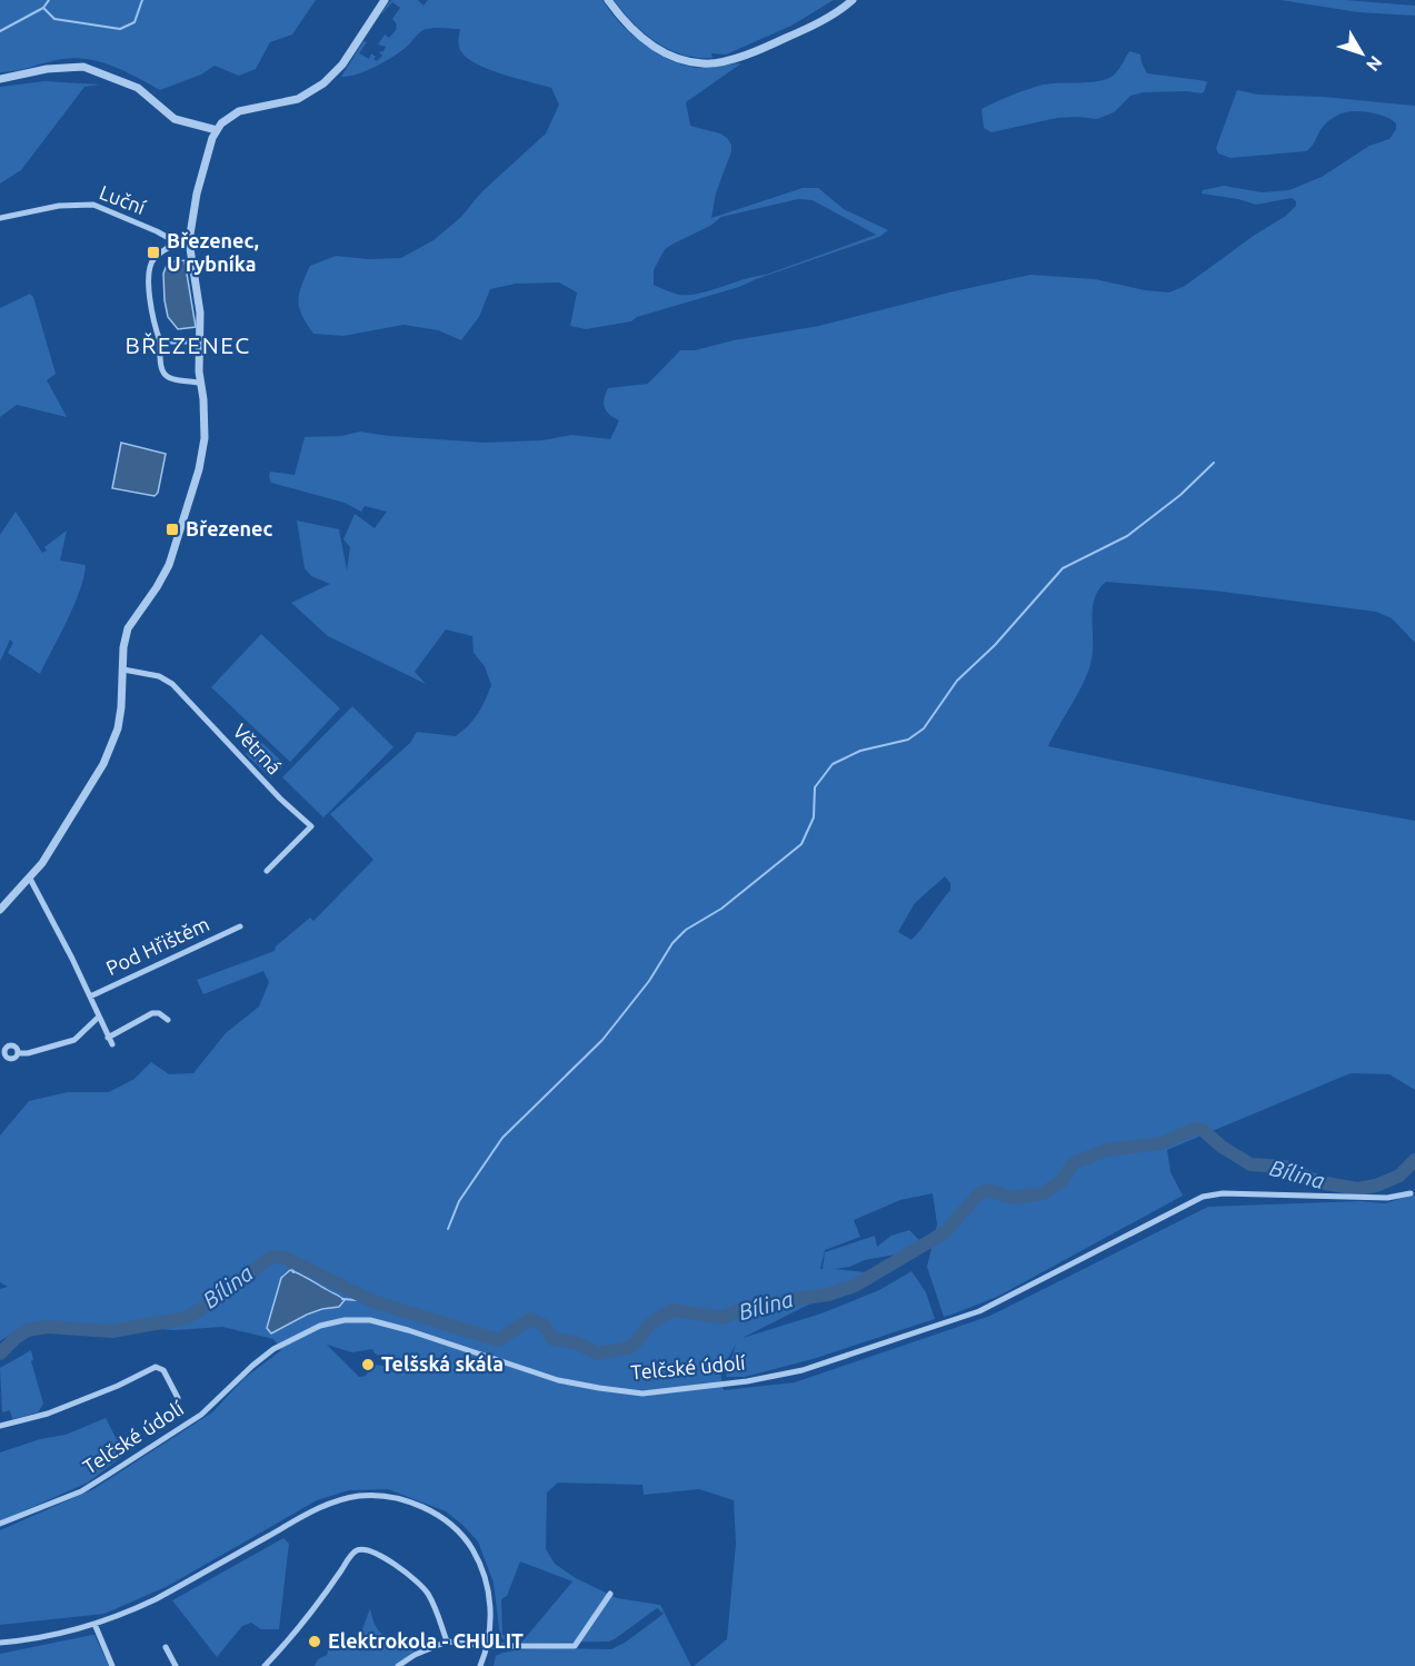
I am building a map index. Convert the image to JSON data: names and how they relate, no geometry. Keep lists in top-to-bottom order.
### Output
{
  "streets": {
    "street": [
      "Luční",
      "Větrná",
      "Pod Hřištěm",
      "Telčské údolí"
    ]
  },
  "districts": ["BŘEZENEC"],
  "water": ["Bílina"],
  "places": {
    "transit": ["Březenec, U rybníka", "Březenec"],
    "other": ["Telšská skála", "Elektrokola - CHULIT"]
  },
  "north": "bottom right"
}
